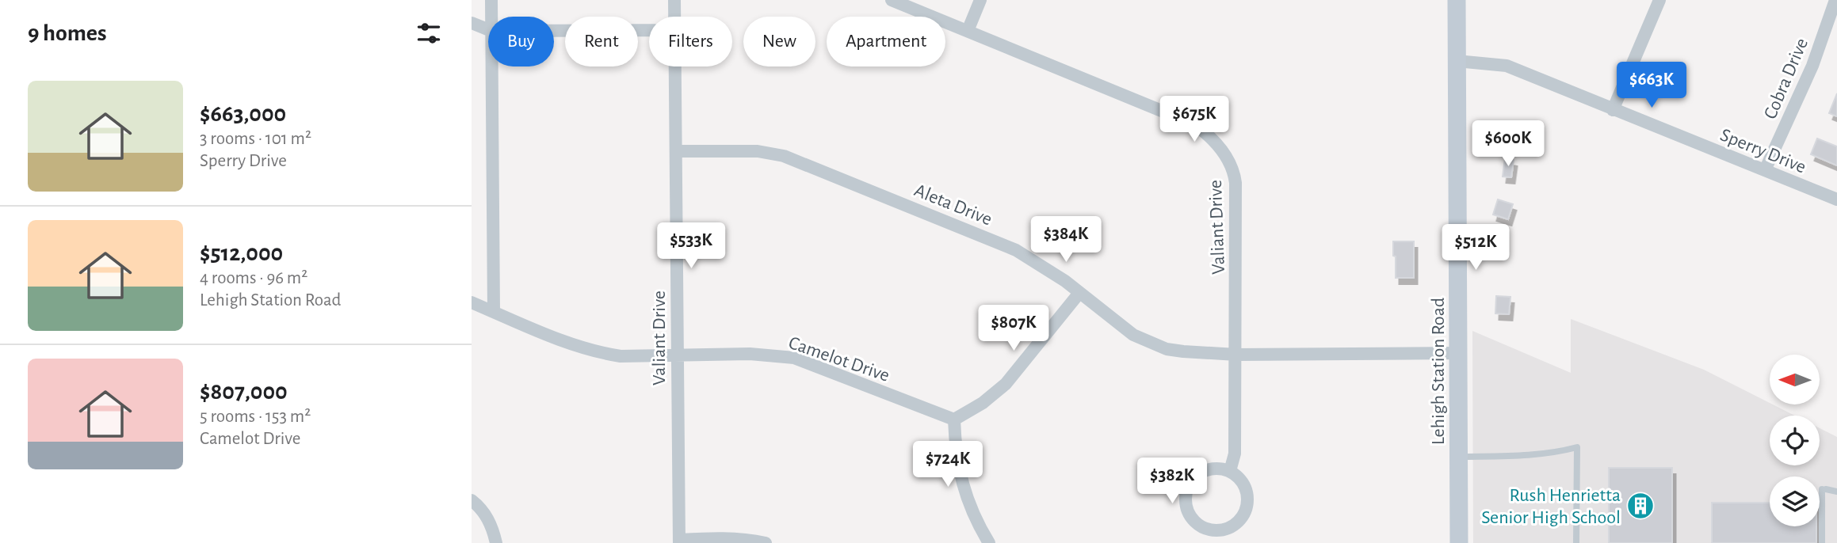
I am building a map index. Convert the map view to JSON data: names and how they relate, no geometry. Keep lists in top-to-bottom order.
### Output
{
  "streets": {
    "main road": ["Lehigh Station Road"],
    "street": [
      "Cobra Drive",
      "Sperry Drive",
      "Aleta Drive",
      "Valiant Drive",
      "Camelot Drive"
    ]
  },
  "crossings": [
    ["Cobra Drive", "Sperry Drive"],
    ["Sperry Drive", "Lehigh Station Road"],
    ["Aleta Drive", "Valiant Drive"],
    ["Aleta Drive", "Lehigh Station Road"],
    ["Valiant Drive", "Camelot Drive"]
  ],
  "places": {
    "building": ["Rush Henrietta Senior High School"]
  },
  "north": "left",
  "page": {
    "heading": "9 homes",
    "chip": [
      "Buy",
      "Rent",
      "Filters",
      "New",
      "Apartment"
    ],
    "price": [
      "$663K",
      "$675K",
      "$600K",
      "$384K",
      "$533K",
      "$512K",
      "$807K",
      "$724K",
      "$382K"
    ],
    "list": [
      {
        "name": "$663,000",
        "note": "3 rooms · 101 m² · Sperry Drive"
      },
      {
        "name": "$512,000",
        "note": "4 rooms · 96 m² · Lehigh Station Road"
      },
      {
        "name": "$807,000",
        "note": "5 rooms · 153 m² · Camelot Drive"
      }
    ]
  }
}
